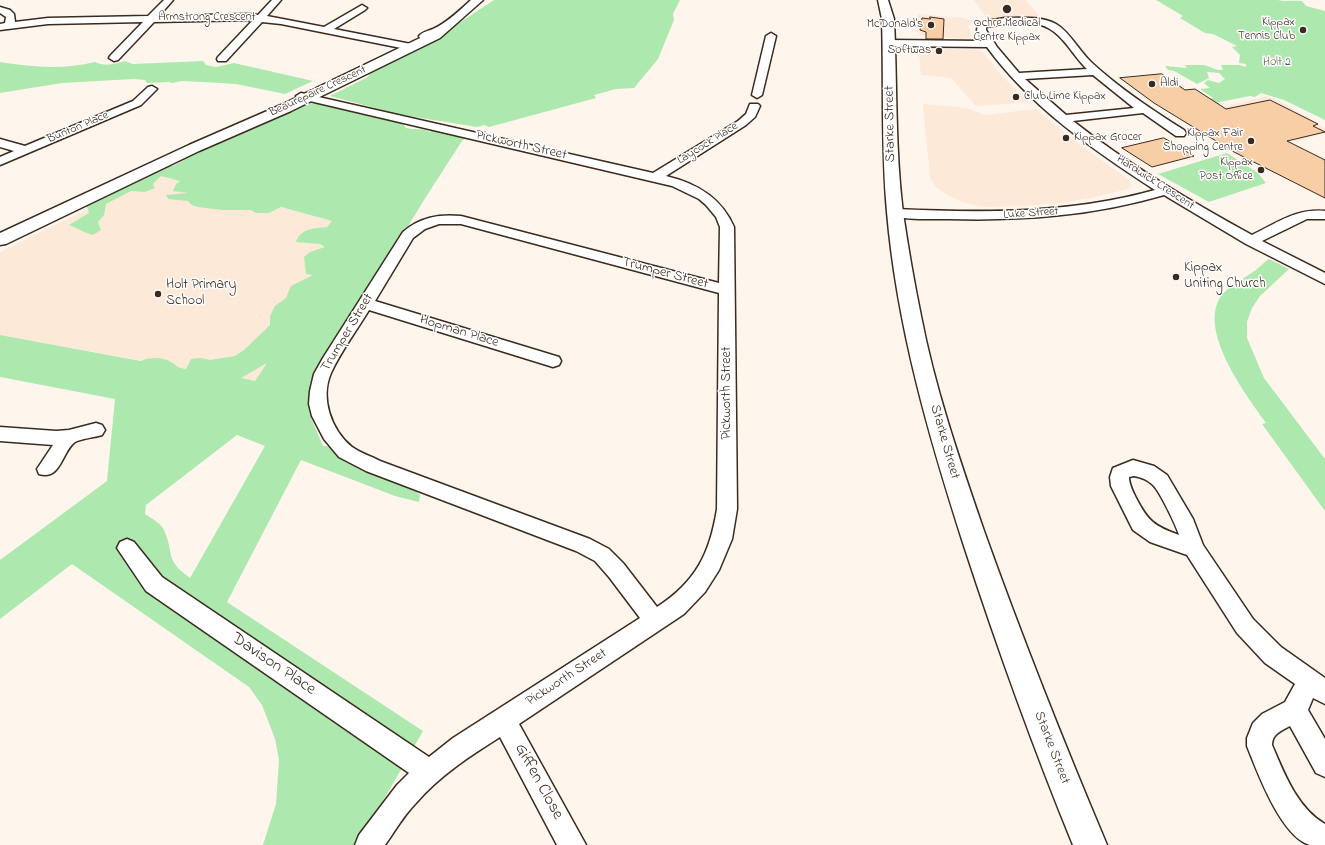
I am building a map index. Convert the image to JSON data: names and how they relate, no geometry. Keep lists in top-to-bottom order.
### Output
{
  "streets": {
    "street": [
      "Armstrong Crescent",
      "Beaurepaire Crescent",
      "Starke Street",
      "Bunton Place",
      "Laycock Place",
      "Pickworth Street",
      "Hardwick Crescent",
      "Luke Street",
      "Trumper Street",
      "Hopman Place",
      "Davison Place",
      "Giffen Close"
    ]
  },
  "crossings": [
    ["Armstrong Crescent", "Beaurepaire Crescent"],
    ["Beaurepaire Crescent", "Pickworth Street"],
    ["Starke Street", "Luke Street"],
    ["Laycock Place", "Pickworth Street"],
    ["Pickworth Street", "Trumper Street"],
    ["Pickworth Street", "Davison Place"],
    ["Pickworth Street", "Giffen Close"],
    ["Hardwick Crescent", "Luke Street"],
    ["Trumper Street", "Hopman Place"]
  ],
  "parks": ["Holt 2"],
  "places": [
    "Ochre Medical Centre Kippax",
    "McDonald's",
    "Kippax Tennis Club",
    "Softwas",
    "Aldi",
    "Club Lime Kippax",
    "Kippax Grocer",
    "Kippax Fair Shopping Centre",
    "Kippax Post Office",
    "Kippax Uniting Church",
    "Holt Primary School"
  ]
}
